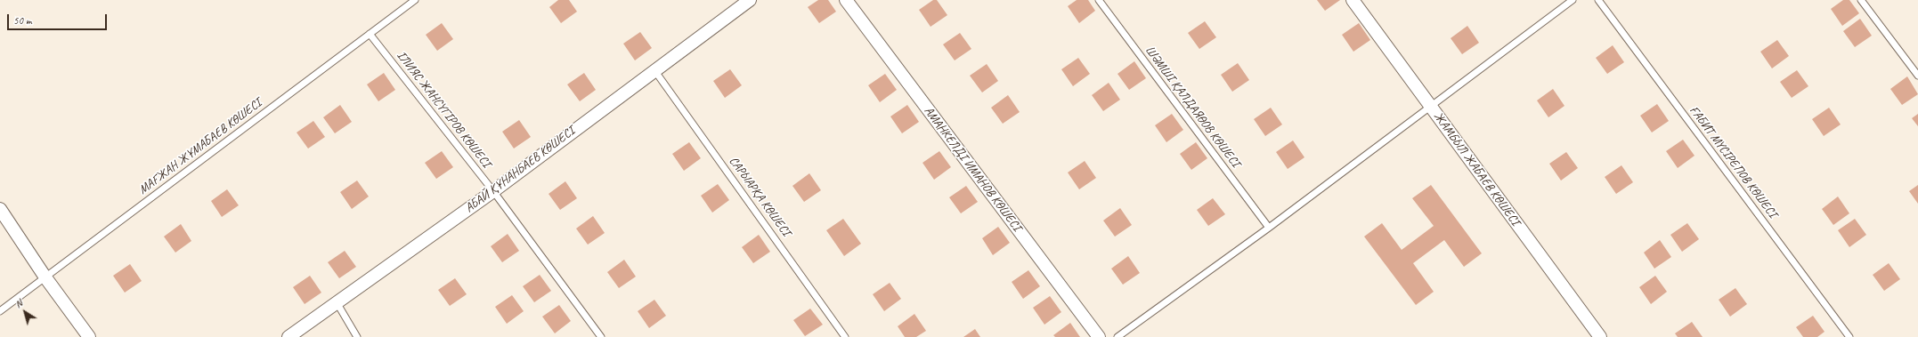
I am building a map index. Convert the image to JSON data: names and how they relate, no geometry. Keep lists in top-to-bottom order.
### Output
{
  "streets": {
    "street": ["АМАНКЕЛДІ ИМАНОВ КӨШЕСІ", "ЖАМБЫЛ ЖАБАЕВ КӨШЕСІ", "АБАЙ ҚҰНАНБАЕВ КӨШЕСІ"],
    "lane": [
      "ШӘМШІ ҚАЛДАЯӨОВ КӨШЕСІ",
      "ІЛИЯС ЖАНСҮГІРОВ КӨШЕСІ",
      "МАҒЖАН ЖҰМАБАЕВ КӨШЕСІ",
      "ҒАБИТ МҮСІРЕПОВ КӨШЕСІ",
      "САРЫАРҚА КӨШЕСІ"
    ]
  },
  "crossings": [
    ["ІЛИЯС ЖАНСҮГІРОВ КӨШЕСІ", "МАҒЖАН ЖҰМАБАЕВ КӨШЕСІ"],
    ["ІЛИЯС ЖАНСҮГІРОВ КӨШЕСІ", "АБАЙ ҚҰНАНБАЕВ КӨШЕСІ"],
    ["АБАЙ ҚҰНАНБАЕВ КӨШЕСІ", "САРЫАРҚА КӨШЕСІ"]
  ],
  "scale_bar": "50 m",
  "north": "top left"
}
